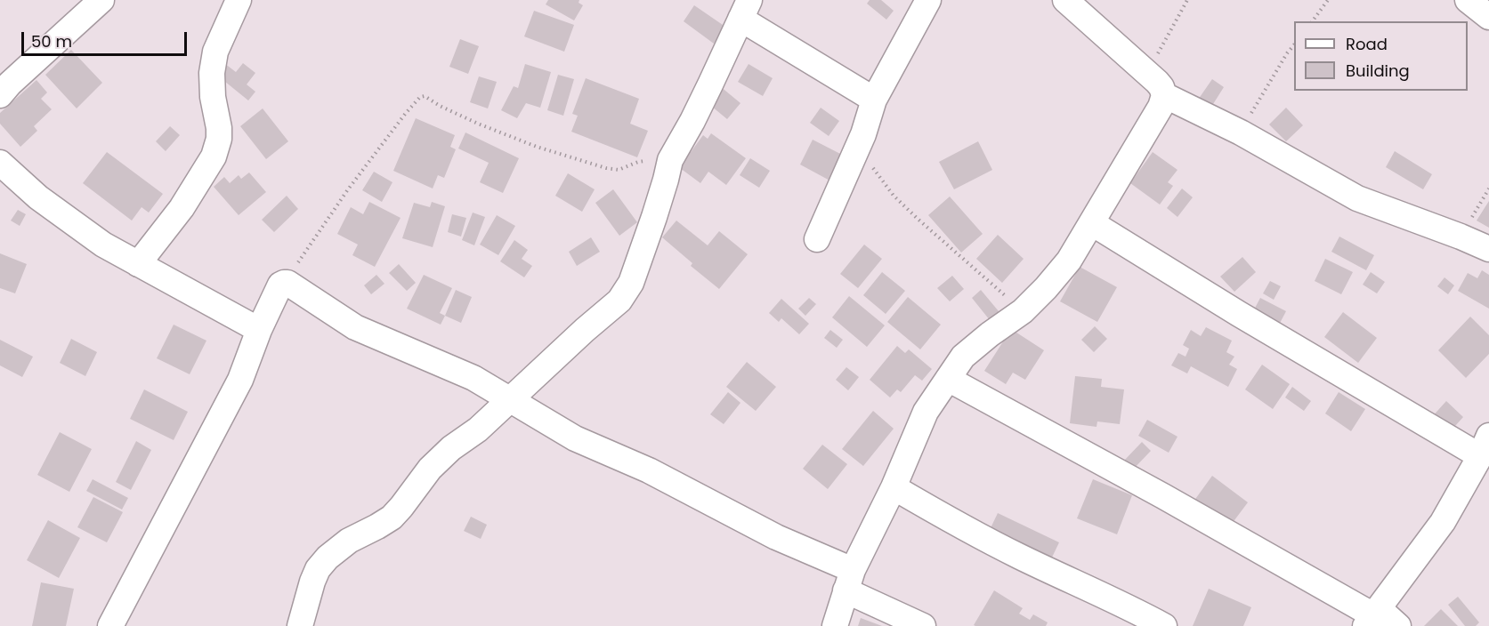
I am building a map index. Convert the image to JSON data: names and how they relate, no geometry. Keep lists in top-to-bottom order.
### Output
{
  "legend": ["Road", "Building"],
  "scale_bar": "50 m"
}
